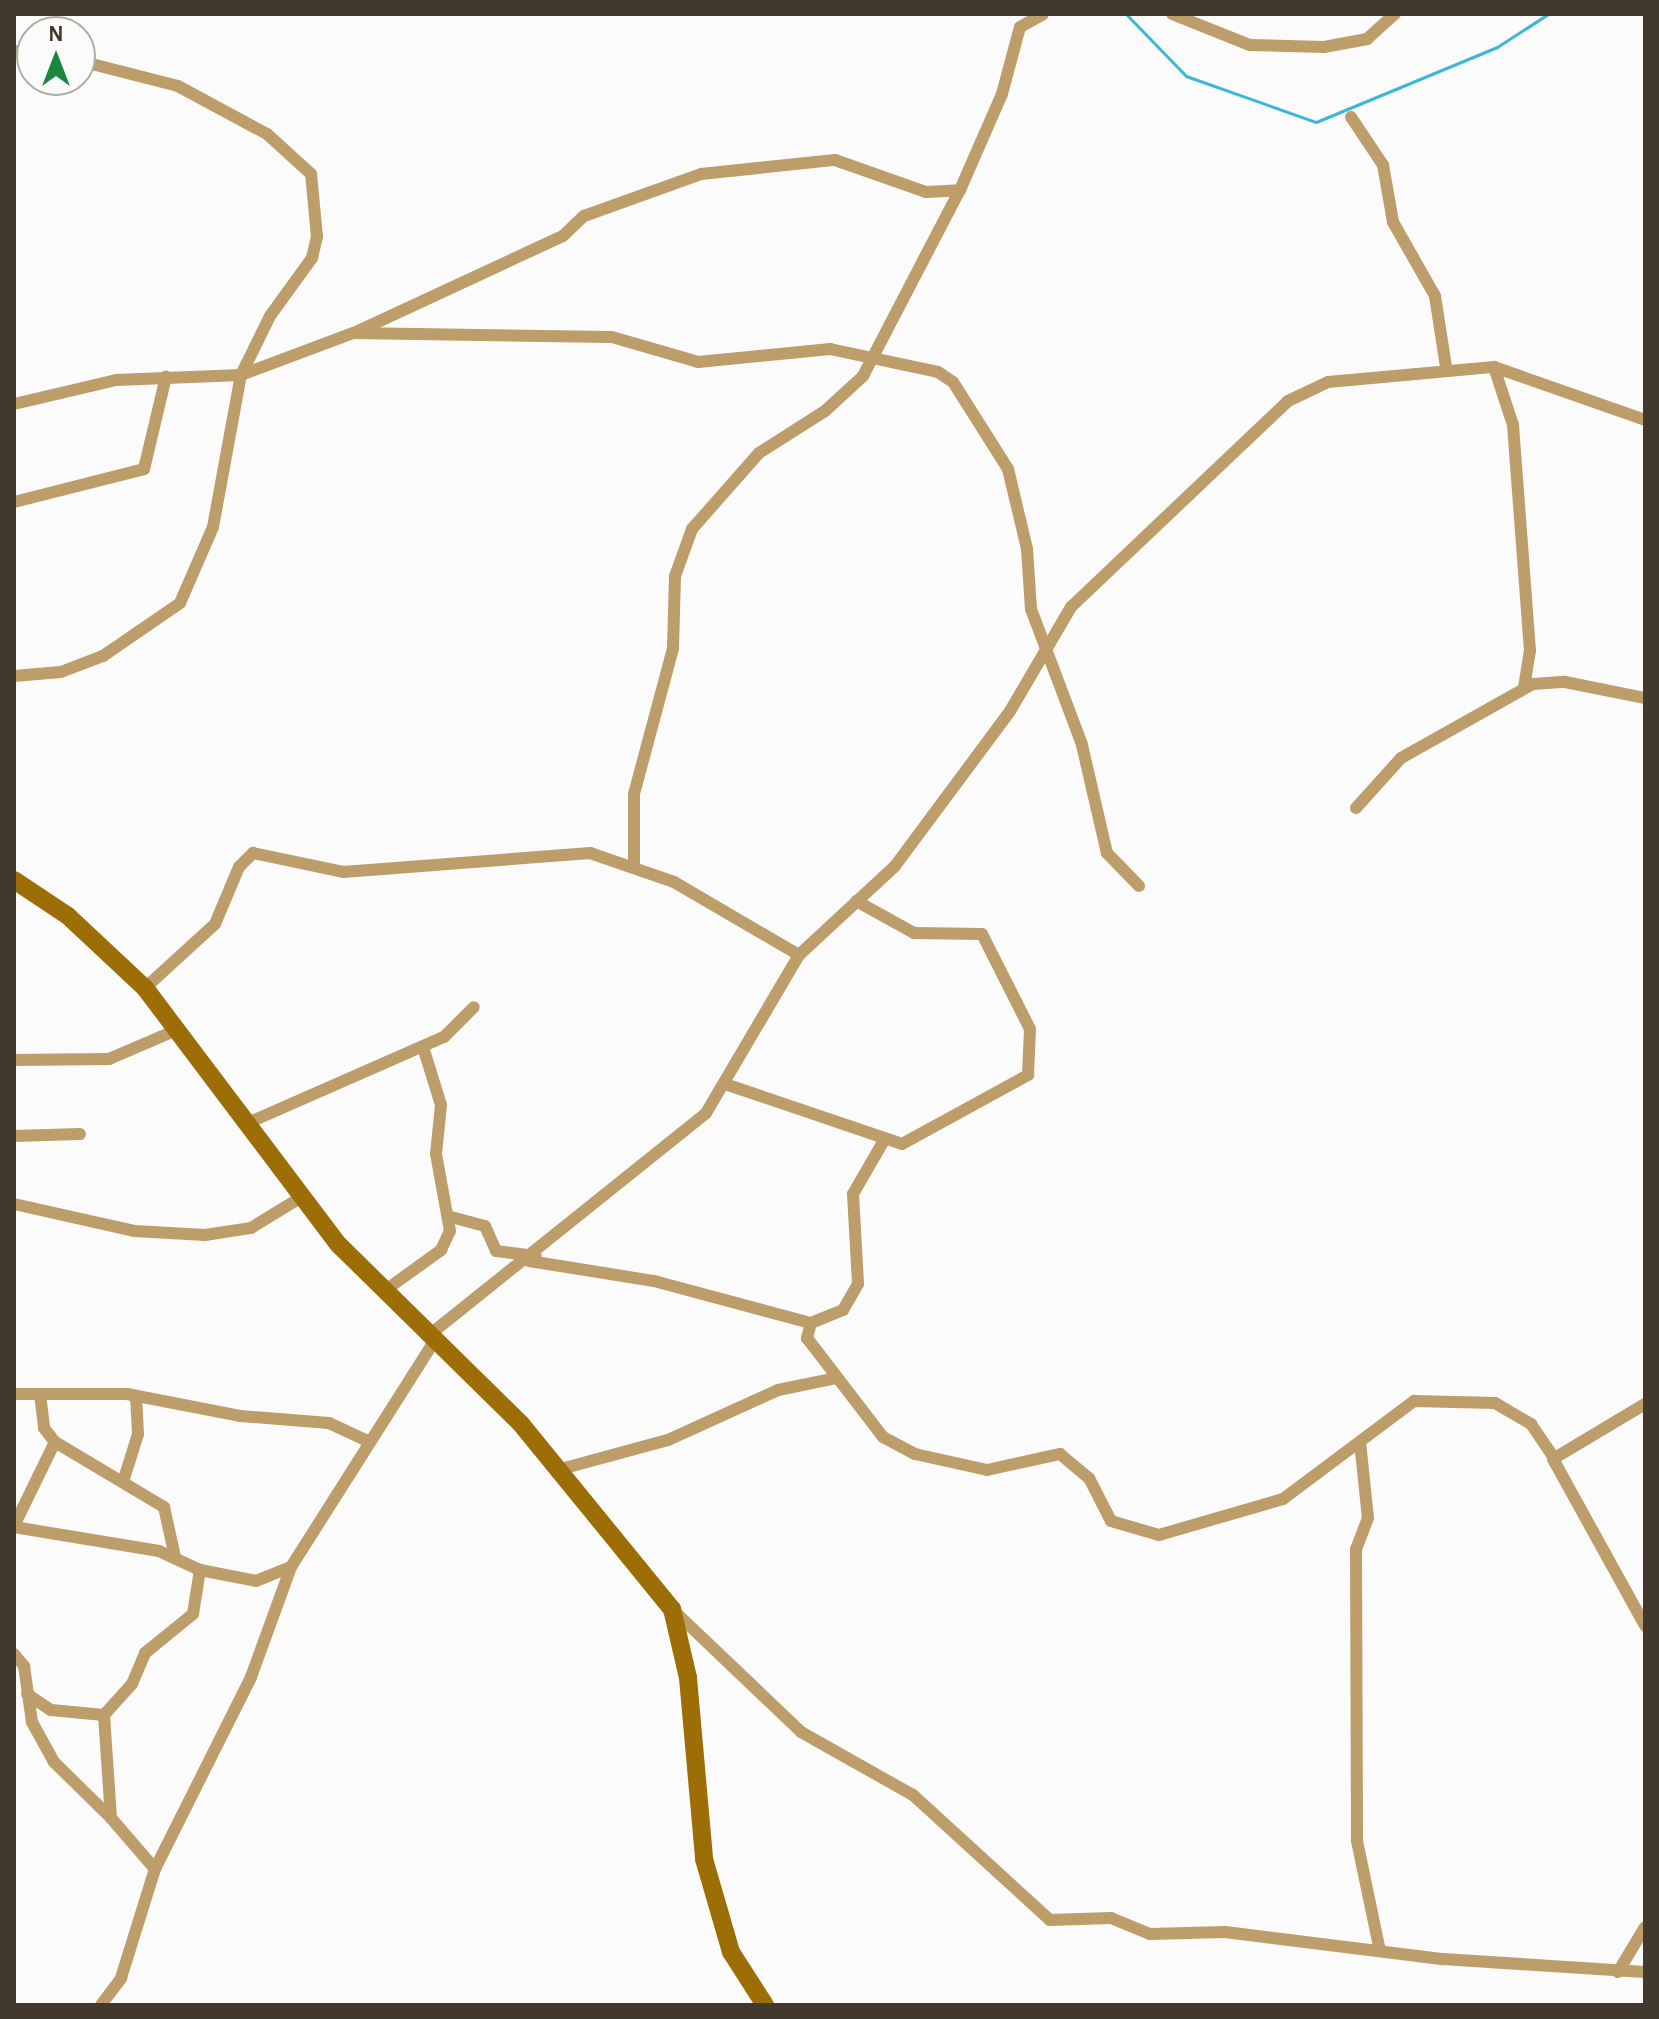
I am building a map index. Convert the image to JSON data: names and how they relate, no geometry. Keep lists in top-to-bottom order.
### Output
{
  "north": "top"
}
